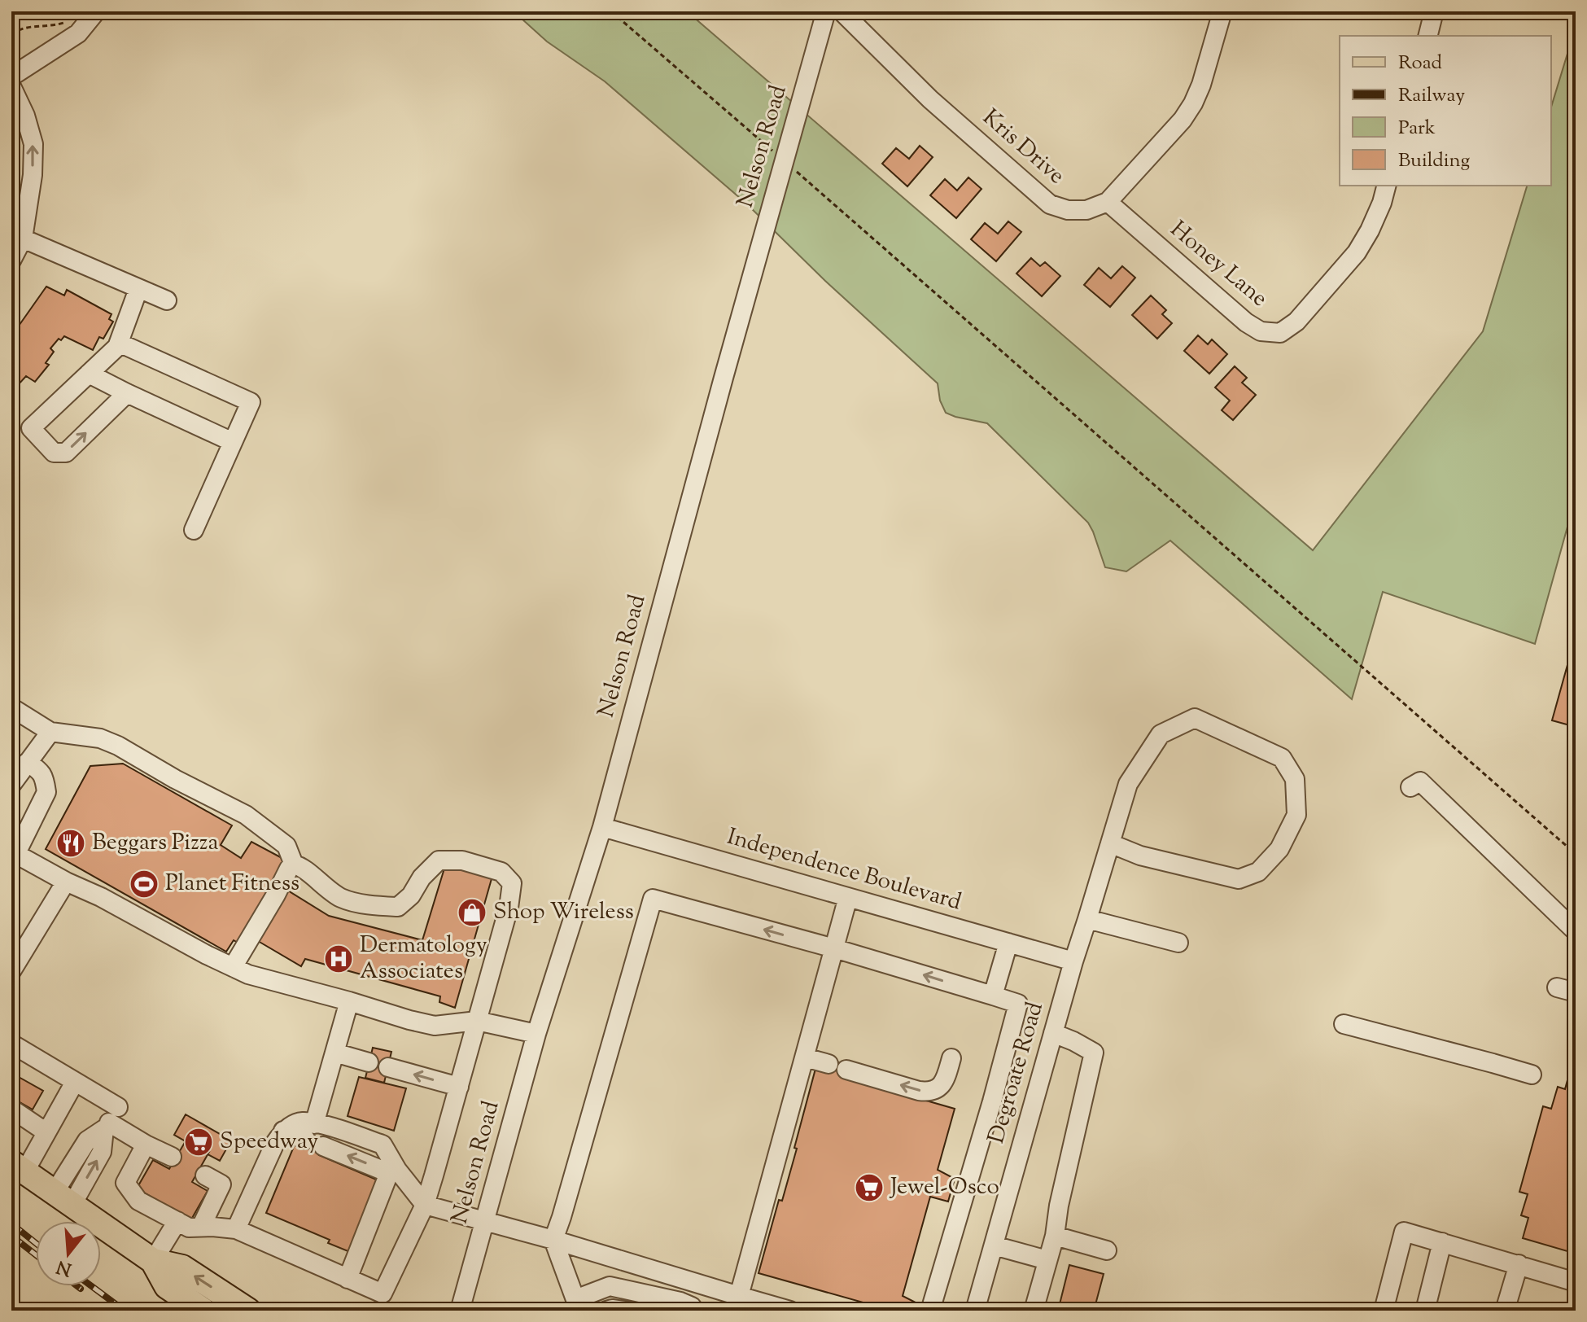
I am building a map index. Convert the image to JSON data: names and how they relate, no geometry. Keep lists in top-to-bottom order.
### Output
{
  "streets": {
    "street": [
      "Nelson Road",
      "Kris Drive",
      "Honey Lane",
      "Independence Boulevard",
      "Degroate Road"
    ]
  },
  "crossings": [
    ["Nelson Road", "Independence Boulevard"],
    ["Kris Drive", "Honey Lane"],
    ["Independence Boulevard", "Degroate Road"]
  ],
  "places": {
    "restaurant": ["Beggars Pizza"],
    "sports": ["Planet Fitness"],
    "shop": ["Shop Wireless"],
    "hospital": ["Dermatology Associates"],
    "supermarket": ["Speedway", "Jewel-Osco"]
  },
  "legend": [
    "Road",
    "Railway",
    "Park",
    "Building"
  ],
  "north": "bottom"
}
